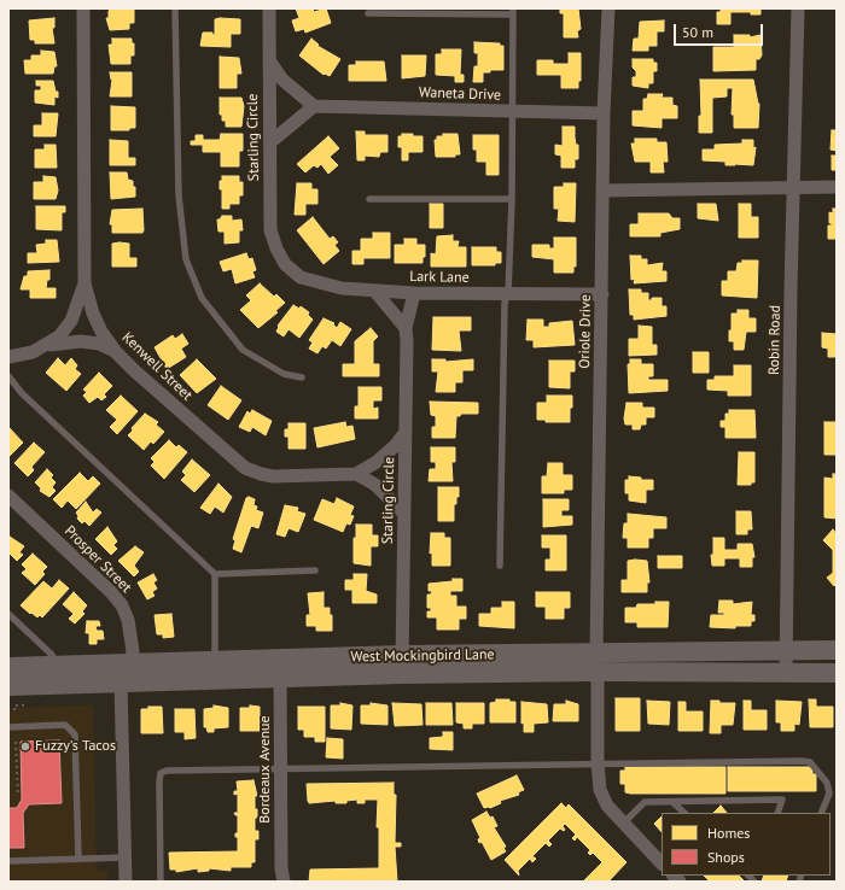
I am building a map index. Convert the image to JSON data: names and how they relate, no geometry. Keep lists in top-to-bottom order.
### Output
{
  "streets": {
    "main road": ["West Mockingbird Lane"],
    "street": [
      "Waneta Drive",
      "Starling Circle",
      "Lark Lane",
      "Oriole Drive",
      "Robin Road",
      "Kenwell Street",
      "Prosper Street",
      "Bordeaux Avenue"
    ]
  },
  "crossings": [
    ["Waneta Drive", "Oriole Drive"],
    ["Starling Circle", "Lark Lane"],
    ["Starling Circle", "Kenwell Street"],
    ["Starling Circle", "West Mockingbird Lane"],
    ["Lark Lane", "Oriole Drive"],
    ["Oriole Drive", "West Mockingbird Lane"],
    ["Robin Road", "West Mockingbird Lane"],
    ["Prosper Street", "West Mockingbird Lane"],
    ["West Mockingbird Lane", "Bordeaux Avenue"]
  ],
  "places": ["Fuzzy's Tacos"],
  "legend": ["Homes", "Shops"],
  "scale_bar": "50 m"
}
